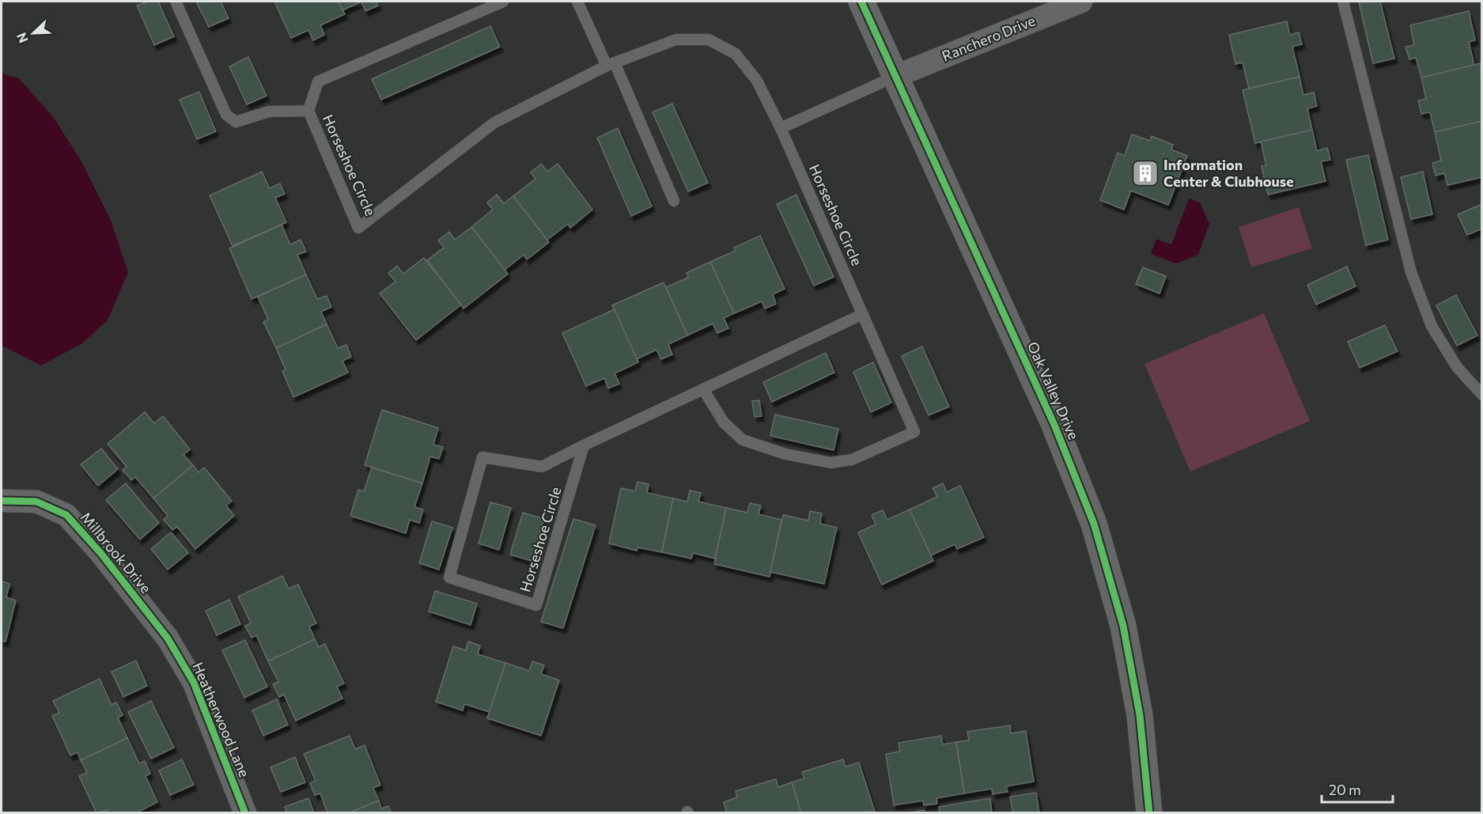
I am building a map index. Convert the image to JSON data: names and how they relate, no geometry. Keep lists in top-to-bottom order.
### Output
{
  "streets": {
    "street": [
      "Ranchero Drive",
      "Oak Valley Drive",
      "Millbrook Drive",
      "Heatherwood Lane"
    ],
    "lane": ["Horseshoe Circle"]
  },
  "crossings": [
    ["Ranchero Drive", "Oak Valley Drive"],
    ["Millbrook Drive", "Heatherwood Lane"]
  ],
  "places": {
    "building": ["Information Center & Clubhouse"]
  },
  "scale_bar": "20 m",
  "north": "bottom left"
}
